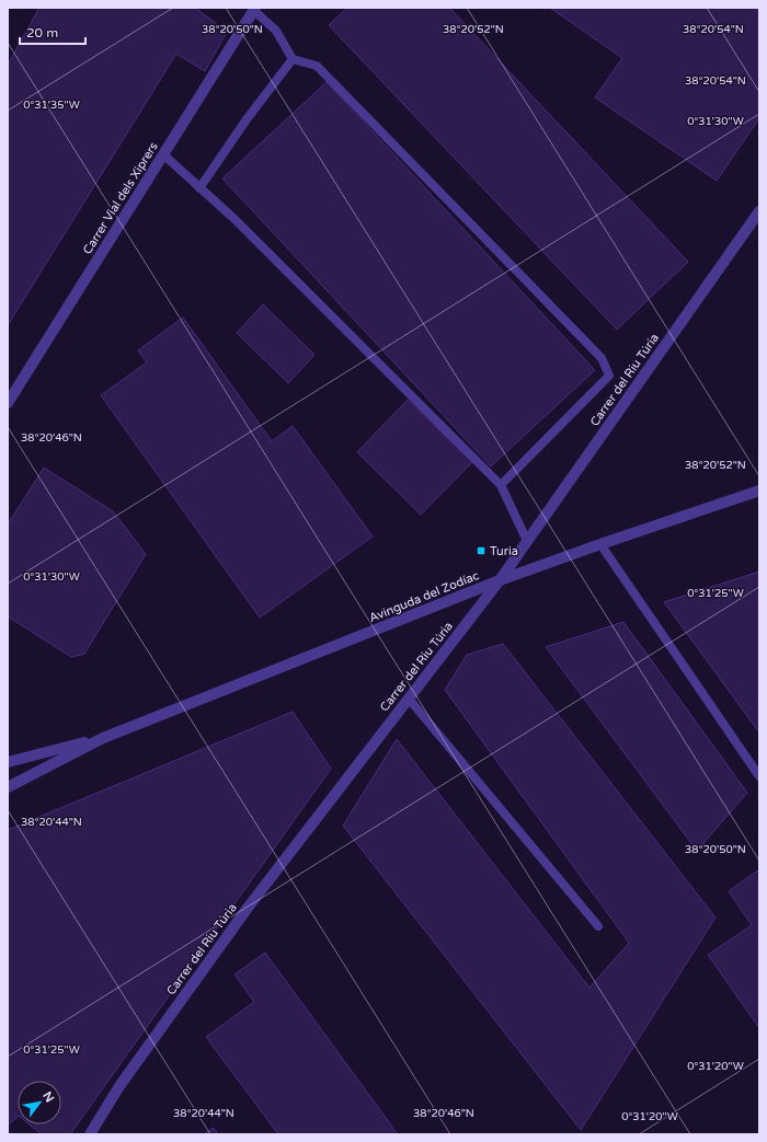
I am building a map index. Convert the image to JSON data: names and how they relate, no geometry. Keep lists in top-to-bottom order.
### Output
{
  "streets": {
    "street": ["Carrer Vial dels Xiprers", "Carrer del Riu Túria", "Avinguda del Zodíac"]
  },
  "crossings": [
    ["Carrer del Riu Túria", "Avinguda del Zodíac"]
  ],
  "places": {
    "transit": ["Turia"]
  },
  "scale_bar": "20 m",
  "north": "top right",
  "coordinates": [
    "38°20'54\"N",
    "38°20'50\"N",
    "38°20'52\"N",
    "0°31'35\"W",
    "0°31'30\"W",
    "38°20'46\"N",
    "0°31'25\"W",
    "38°20'44\"N",
    "0°31'20\"W"
  ]
}
